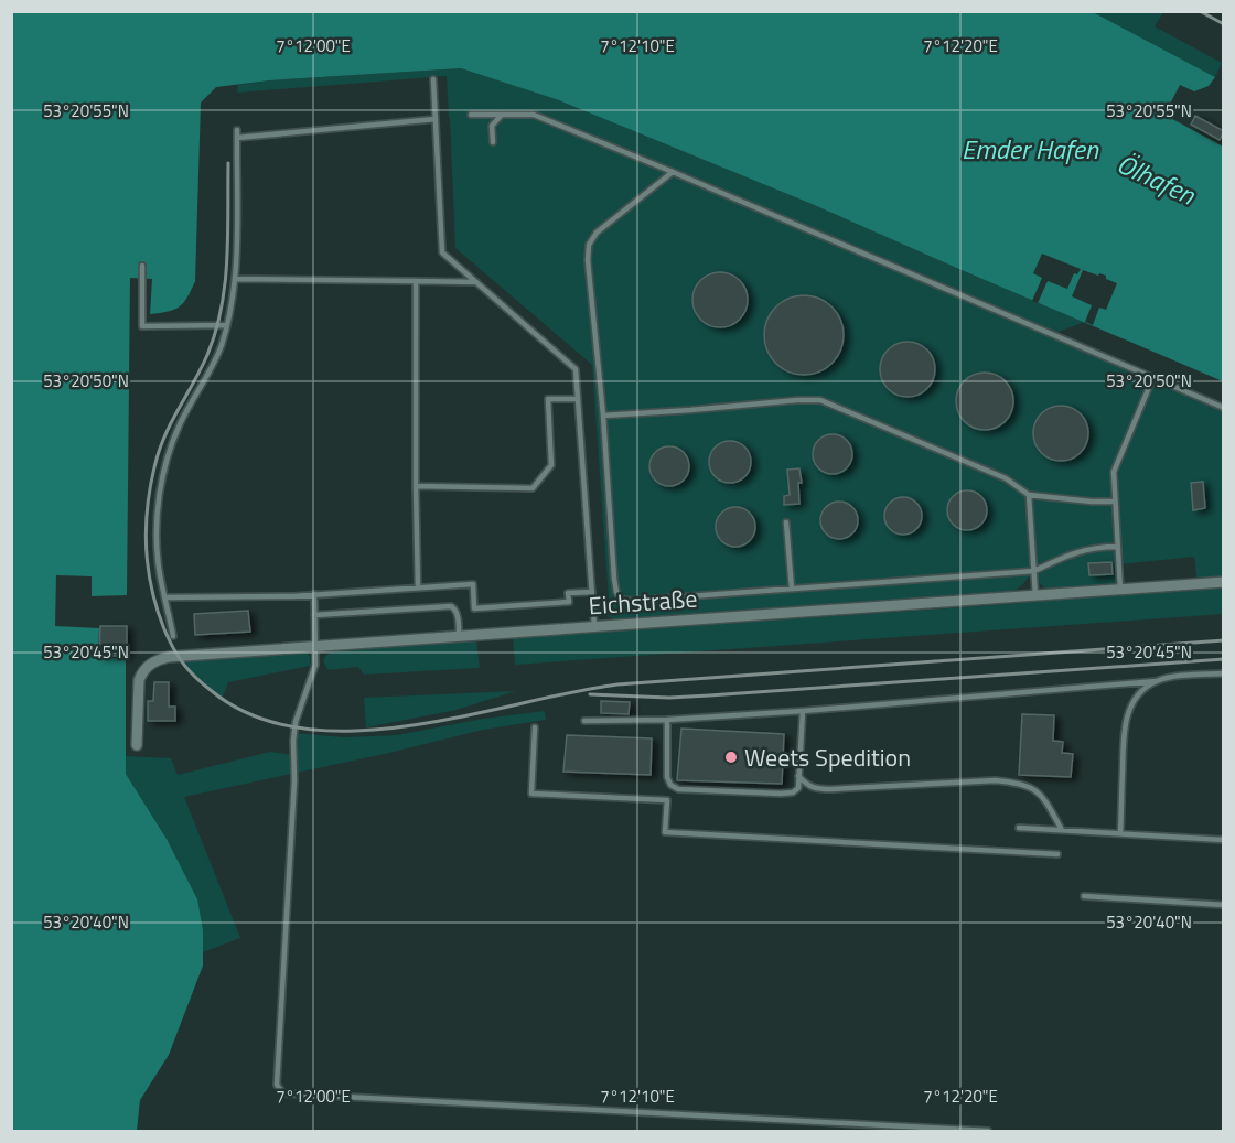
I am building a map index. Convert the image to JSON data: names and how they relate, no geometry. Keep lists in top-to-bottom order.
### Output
{
  "streets": {
    "street": ["Eichstraße"]
  },
  "water": ["Emder Hafen", "Ölhafen"],
  "places": ["Weets Spedition"],
  "coordinates": [
    "7°12'00\"E",
    "7°12'10\"E",
    "7°12'20\"E",
    "53°20'55\"N",
    "53°20'50\"N",
    "53°20'45\"N",
    "53°20'40\"N"
  ]
}
